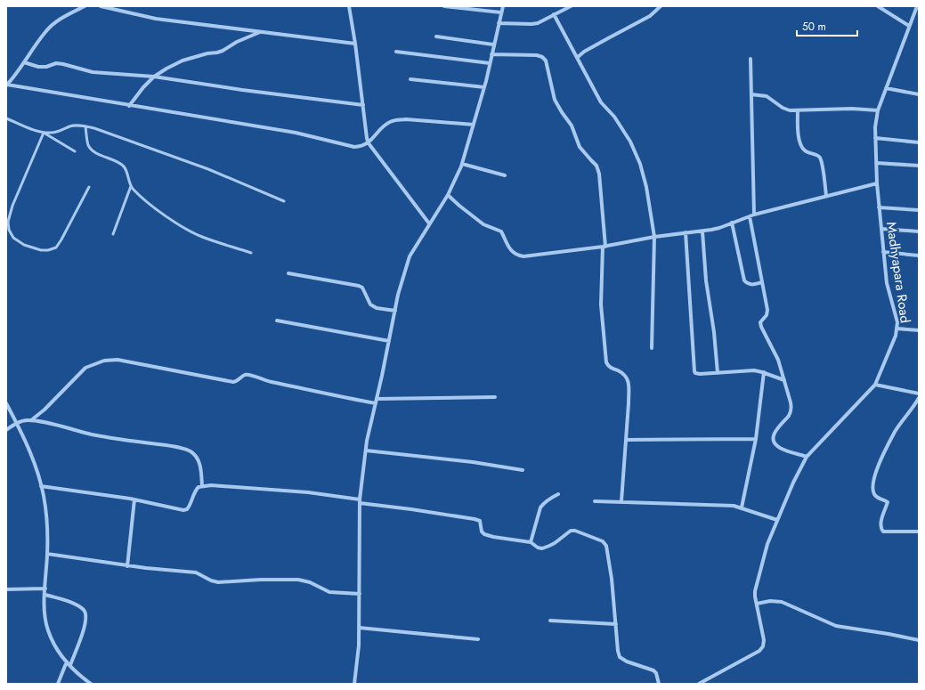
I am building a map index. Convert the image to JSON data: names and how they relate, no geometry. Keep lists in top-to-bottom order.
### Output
{
  "streets": {
    "street": ["Madhyapara Road"]
  },
  "scale_bar": "50 m"
}
